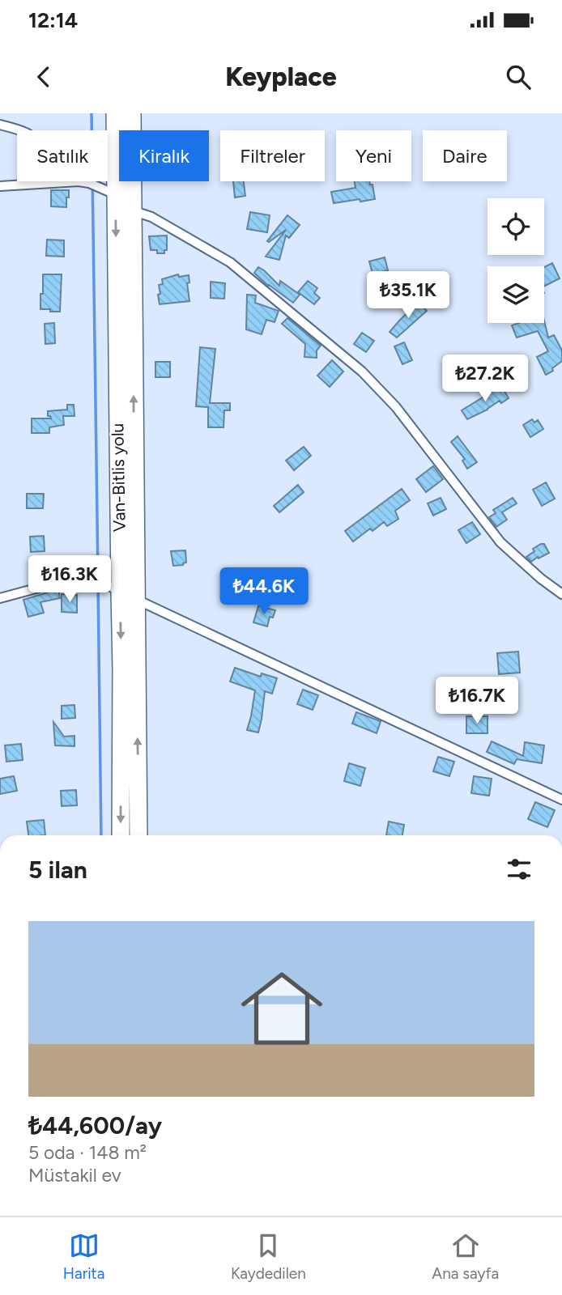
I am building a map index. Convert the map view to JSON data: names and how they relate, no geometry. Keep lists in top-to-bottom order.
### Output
{
  "streets": {
    "highway": ["Van-Bitlis yolu"]
  },
  "page": {
    "status": "12:14",
    "header": "Keyplace",
    "chip": [
      "Satılık",
      "Kiralık",
      "Filtreler",
      "Yeni",
      "Daire"
    ],
    "price": [
      "₺35.1K",
      "₺27.2K",
      "₺16.3K",
      "₺44.6K",
      "₺16.7K"
    ],
    "heading": "5 ilan",
    "list": [
      {
        "name": "₺44,600/ay",
        "note": "5 oda · 148 m² · Müstakil ev"
      }
    ],
    "tabs": ["Harita", "Kaydedilen", "Ana sayfa"]
  }
}
